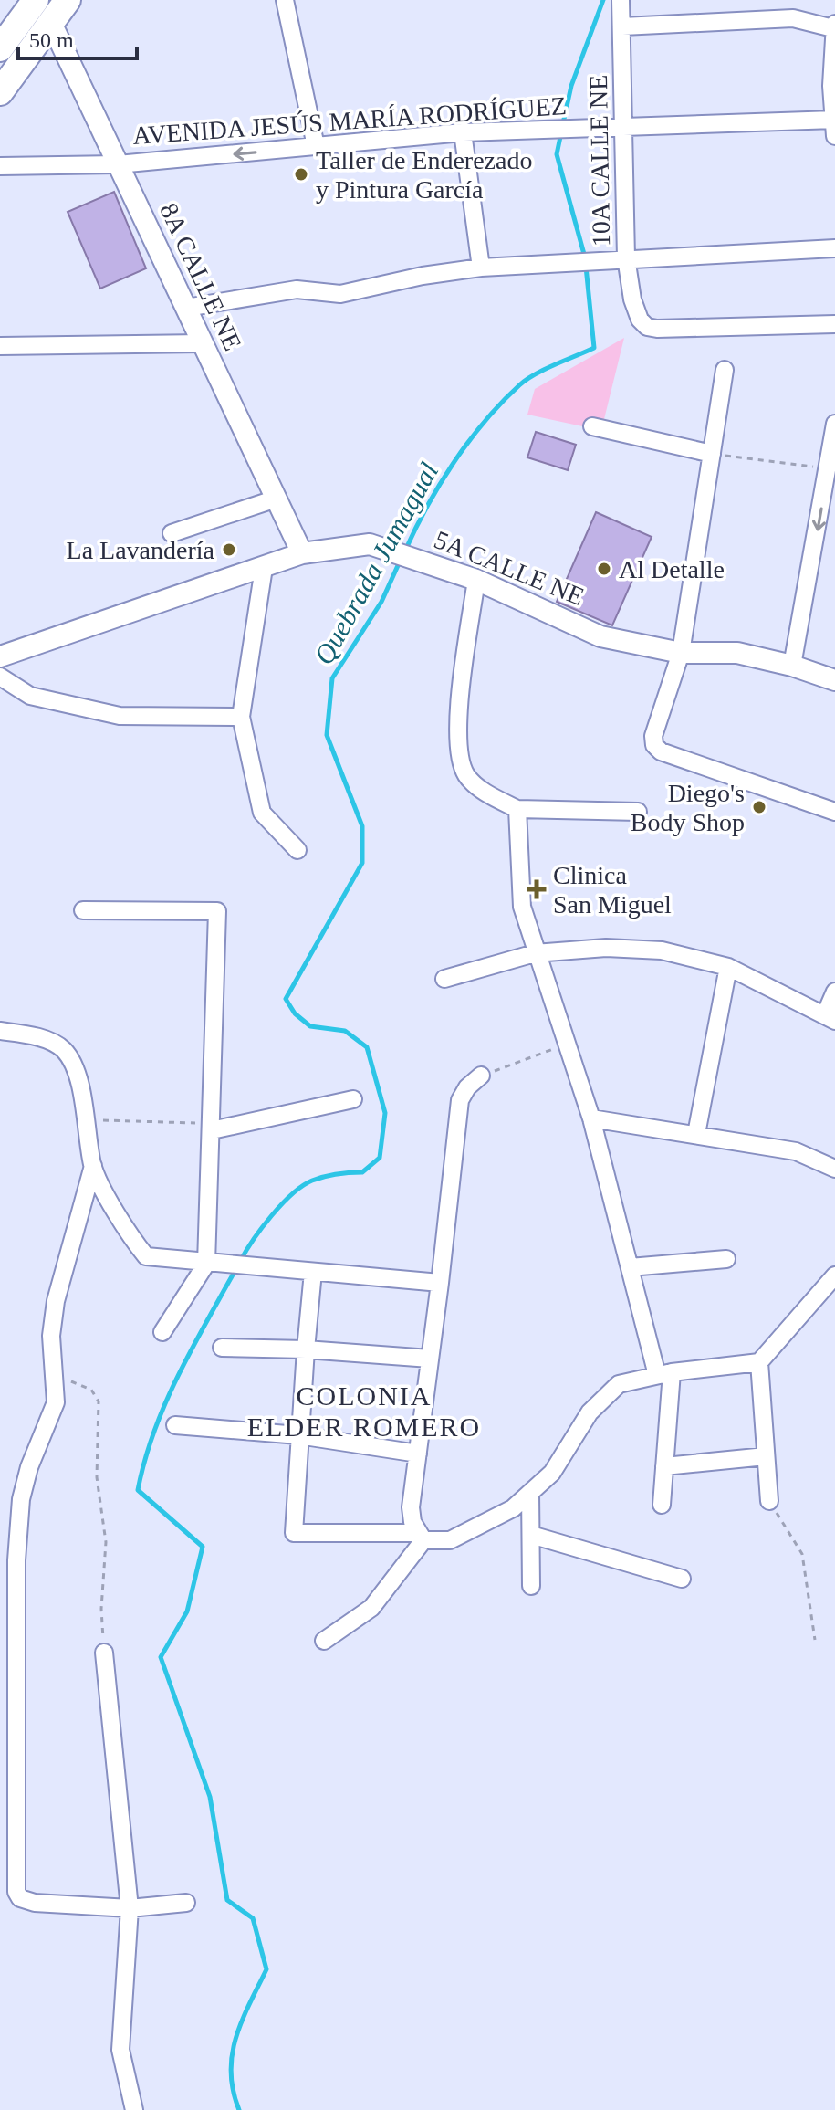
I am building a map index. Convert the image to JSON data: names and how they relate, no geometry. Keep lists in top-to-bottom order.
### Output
{
  "streets": {
    "street": [
      "AVENIDA JESÚS MARÍA RODRÍGUEZ",
      "10A CALLE NE",
      "8A CALLE NE",
      "5A CALLE NE"
    ]
  },
  "crossings": [
    ["AVENIDA JESÚS MARÍA RODRÍGUEZ", "10A CALLE NE"],
    ["AVENIDA JESÚS MARÍA RODRÍGUEZ", "8A CALLE NE"],
    ["8A CALLE NE", "5A CALLE NE"]
  ],
  "districts": ["COLONIA ELDER ROMERO"],
  "water": ["Quebrada Jumagual"],
  "places": {
    "other": [
      "Taller de Enderezado y Pintura García",
      "La Lavandería",
      "Al Detalle",
      "Diego's Body Shop"
    ],
    "health": ["Clinica San Miguel"]
  },
  "scale_bar": "50 m"
}
